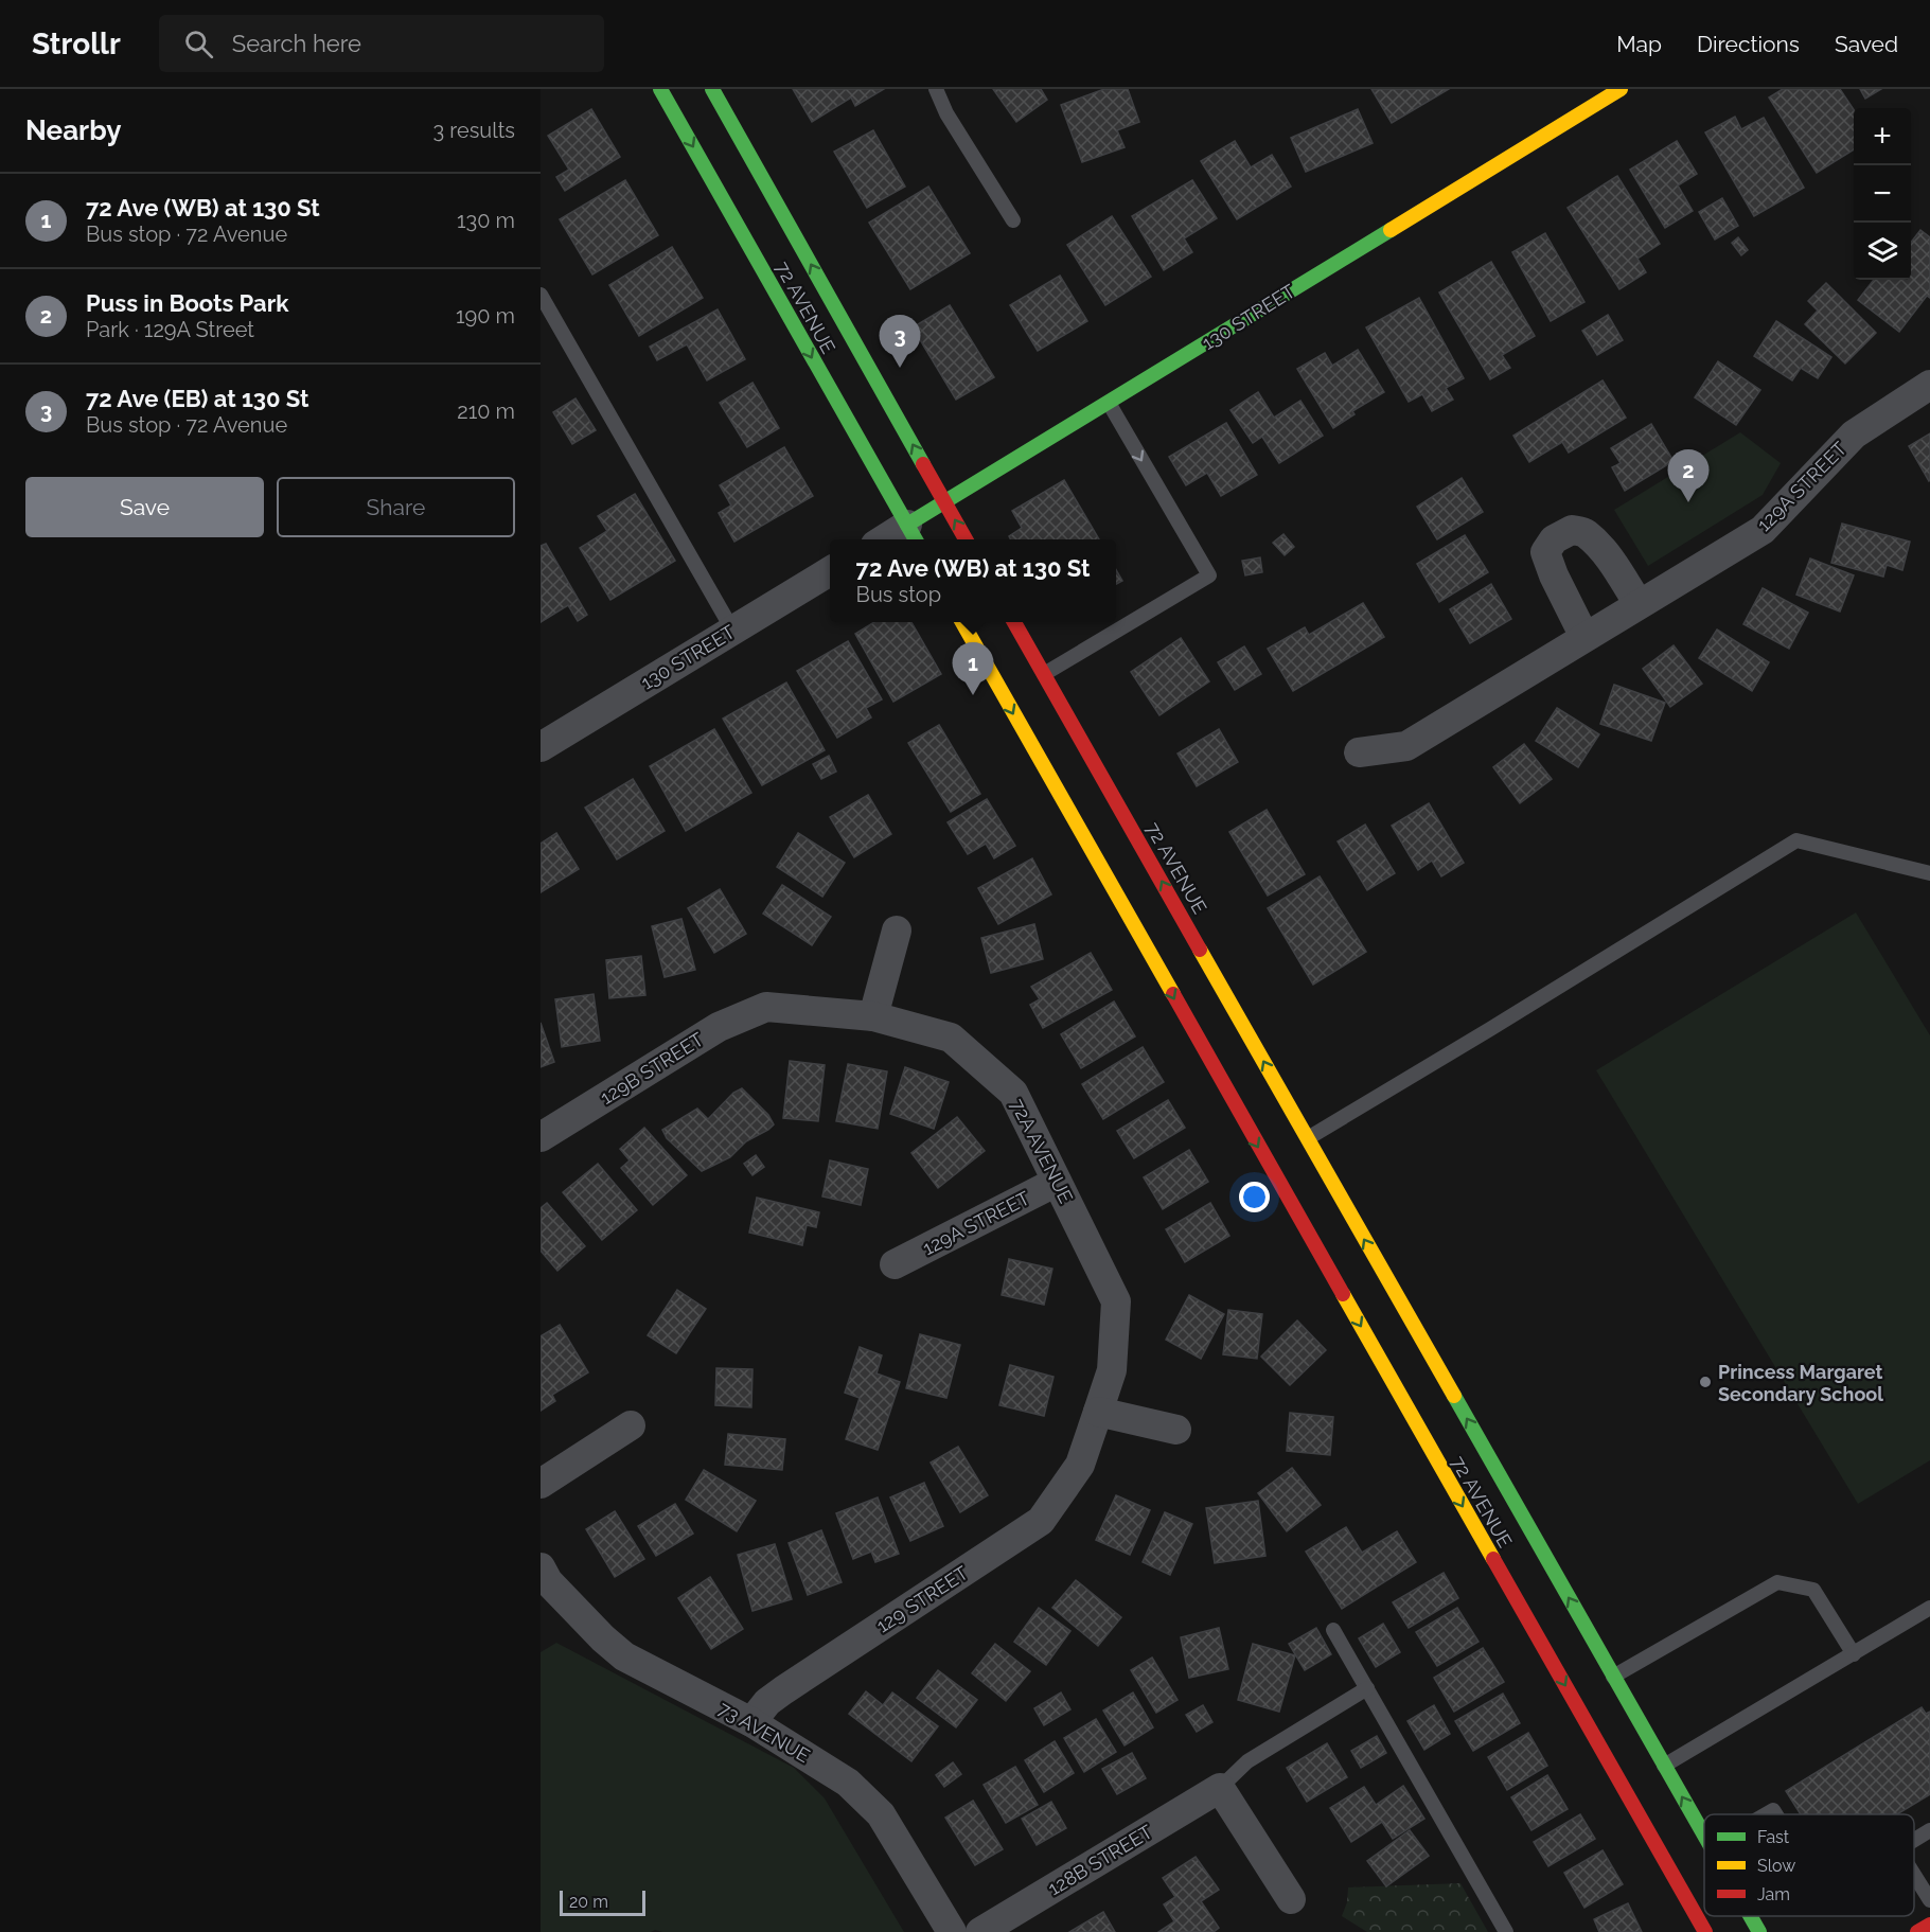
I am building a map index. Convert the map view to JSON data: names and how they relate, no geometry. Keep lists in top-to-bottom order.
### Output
{
  "streets": {
    "main road": ["72 AVENUE", "130 STREET"],
    "street": [
      "129A STREET",
      "129B STREET",
      "72A AVENUE",
      "129 STREET",
      "73 AVENUE",
      "128B STREET"
    ]
  },
  "crossings": [
    ["72 AVENUE", "130 STREET"],
    ["129A STREET", "72A AVENUE"],
    ["129B STREET", "72A AVENUE"],
    ["72A AVENUE", "129 STREET"],
    ["129 STREET", "73 AVENUE"]
  ],
  "places": ["Princess Margaret Secondary School"],
  "legend": ["Fast", "Slow", "Jam"],
  "scale_bar": "20 m",
  "page": {
    "header": "Strollr",
    "search": "Search here",
    "nav": ["Map", "Directions", "Saved"],
    "heading": ["Nearby", "3 results"],
    "map_buttons": ["+", "−"],
    "list": [
      {
        "mark": "1",
        "name": "72 Ave (WB) at 130 St",
        "note": "Bus stop · 72 Avenue",
        "value": "130 m"
      },
      {
        "mark": "2",
        "name": "Puss in Boots Park",
        "note": "Park · 129A Street",
        "value": "190 m"
      },
      {
        "mark": "3",
        "name": "72 Ave (EB) at 130 St",
        "note": "Bus stop · 72 Avenue",
        "value": "210 m"
      }
    ],
    "pins": ["3", "2", "1"],
    "buttons": ["Save", "Share"],
    "popup": ["72 Ave (WB) at 130 St", "Bus stop"],
    "scale": "20 m"
  }
}
